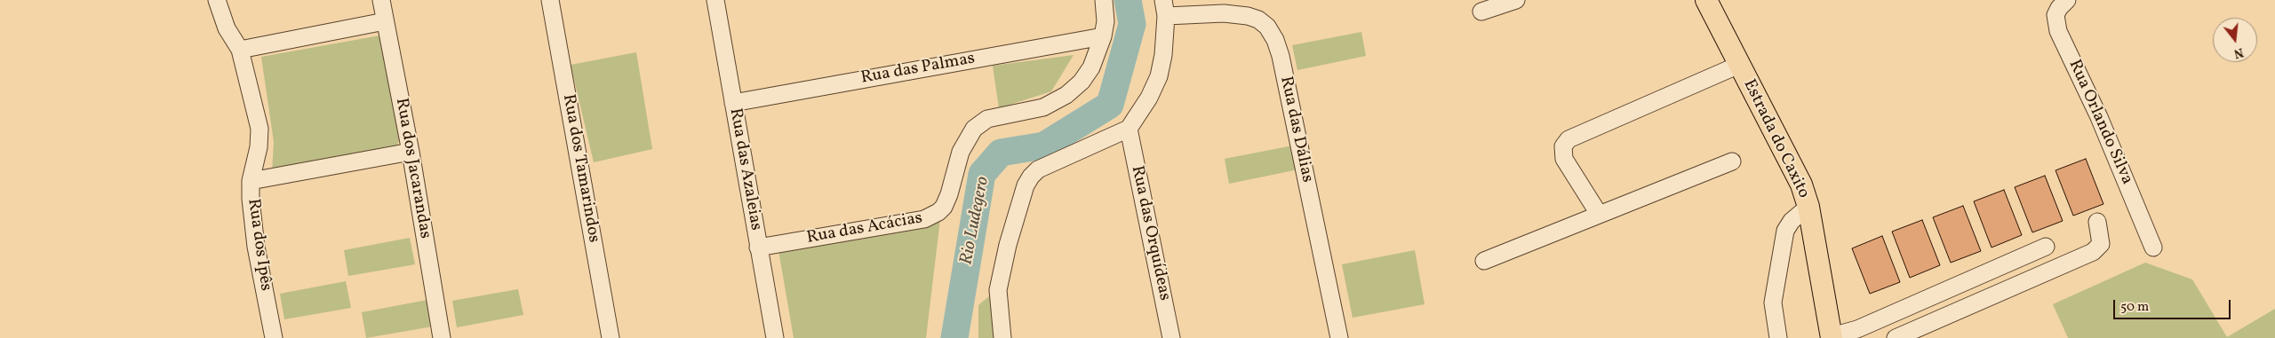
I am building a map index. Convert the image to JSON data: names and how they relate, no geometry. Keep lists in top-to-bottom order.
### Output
{
  "streets": {
    "main road": ["Estrada do Caxito"],
    "street": [
      "Rua das Palmas",
      "Rua Orlando Silva",
      "Rua das Dálias",
      "Rua dos Jacarandas",
      "Rua dos Tamarindos",
      "Rua das Azaleias",
      "Rua das Acácias",
      "Rua das Orquídeas",
      "Rua dos Ipês"
    ]
  },
  "crossings": [
    ["Rua das Palmas", "Rua das Azaleias"],
    ["Rua das Palmas", "Rua das Acácias"],
    ["Rua das Azaleias", "Rua das Acácias"]
  ],
  "water": ["Rio Ludegero"],
  "scale_bar": "50 m",
  "north": "bottom"
}
